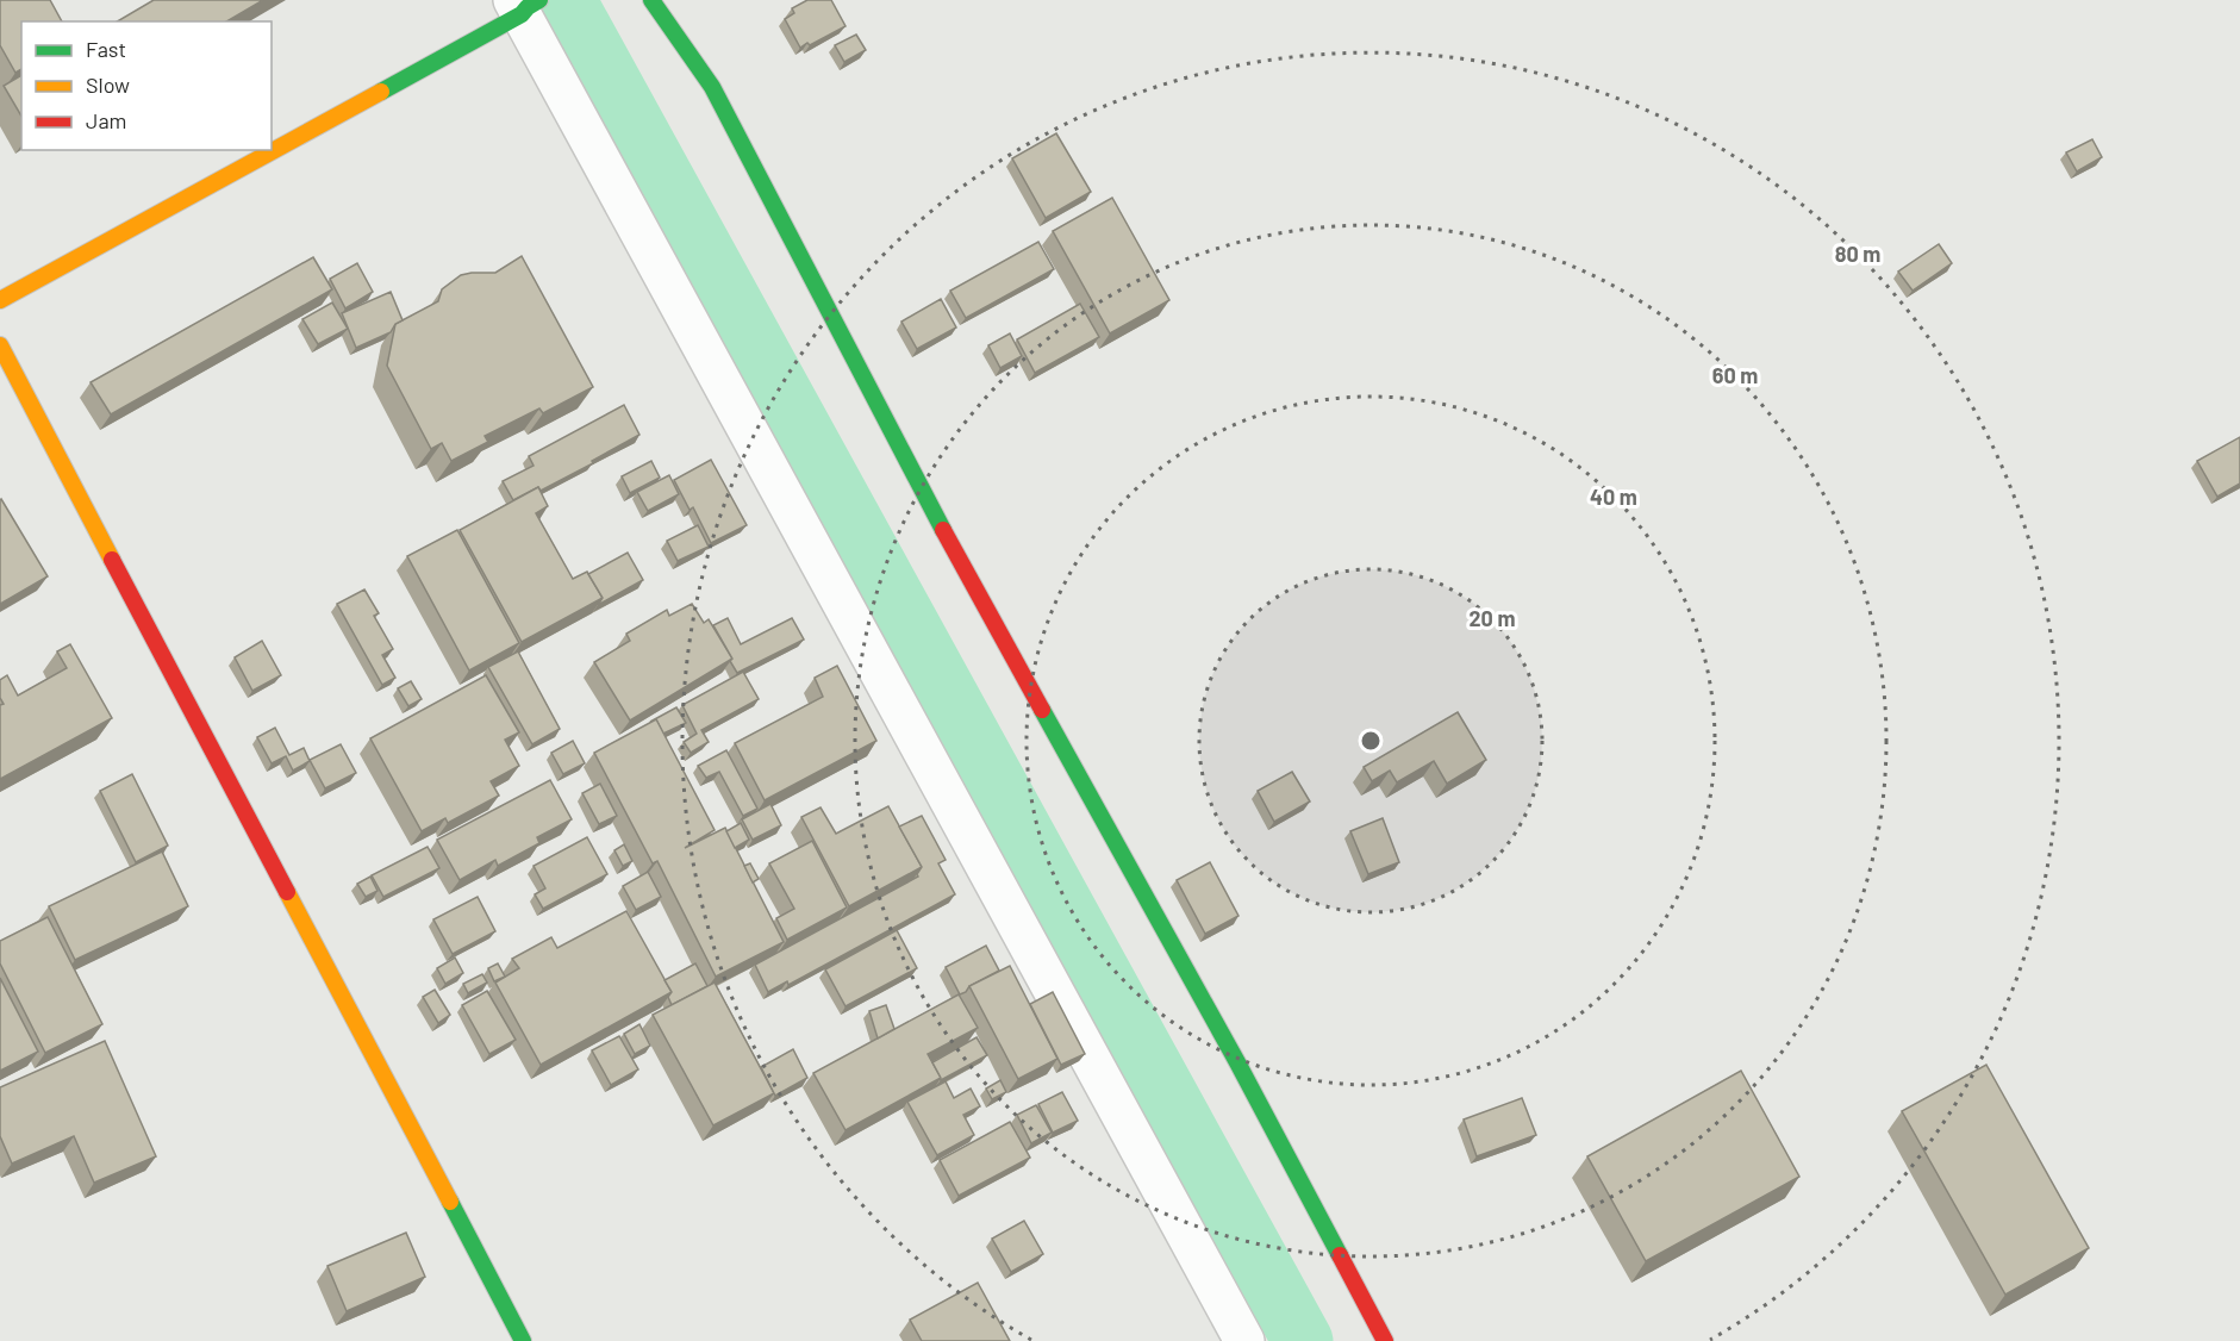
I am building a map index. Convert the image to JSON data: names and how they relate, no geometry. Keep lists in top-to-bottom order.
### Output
{
  "legend": ["Fast", "Slow", "Jam"],
  "rings": [
    "80 m",
    "60 m",
    "40 m",
    "20 m"
  ]
}
